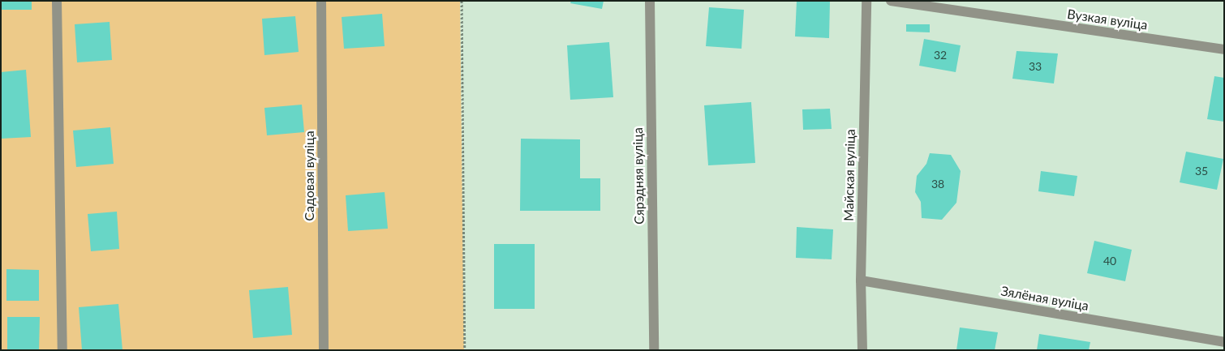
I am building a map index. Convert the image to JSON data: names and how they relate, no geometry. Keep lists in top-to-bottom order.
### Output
{
  "streets": {
    "street": [
      "Вузкая вуліца",
      "Майская вуліца",
      "Садовая вуліца",
      "Сярэдняя вуліца",
      "Зялёная вуліца"
    ]
  },
  "crossings": [
    ["Майская вуліца", "Зялёная вуліца"]
  ],
  "house_numbers": [
    "32",
    "33",
    "35",
    "38",
    "40"
  ]
}
